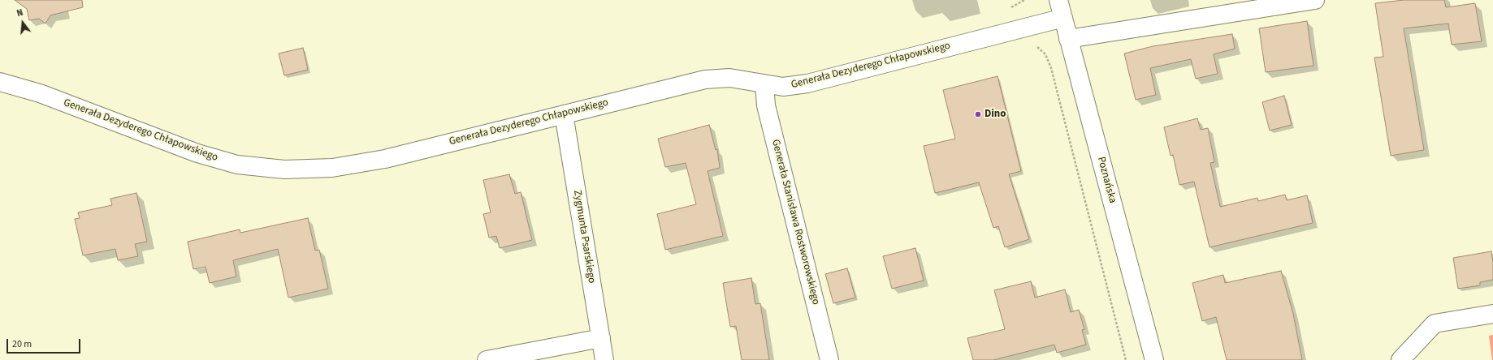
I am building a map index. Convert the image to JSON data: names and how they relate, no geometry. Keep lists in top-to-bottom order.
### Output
{
  "streets": {
    "street": [
      "Generała Dezyderego Chłapowskiego",
      "Poznańska",
      "Generała Stanisława Rostworowskiego",
      "Zygmunta Psarskiego"
    ]
  },
  "crossings": [
    ["Generała Dezyderego Chłapowskiego", "Poznańska"],
    ["Generała Dezyderego Chłapowskiego", "Generała Stanisława Rostworowskiego"],
    ["Generała Dezyderego Chłapowskiego", "Zygmunta Psarskiego"]
  ],
  "places": ["Dino"],
  "scale_bar": "20 m",
  "north": "top"
}
